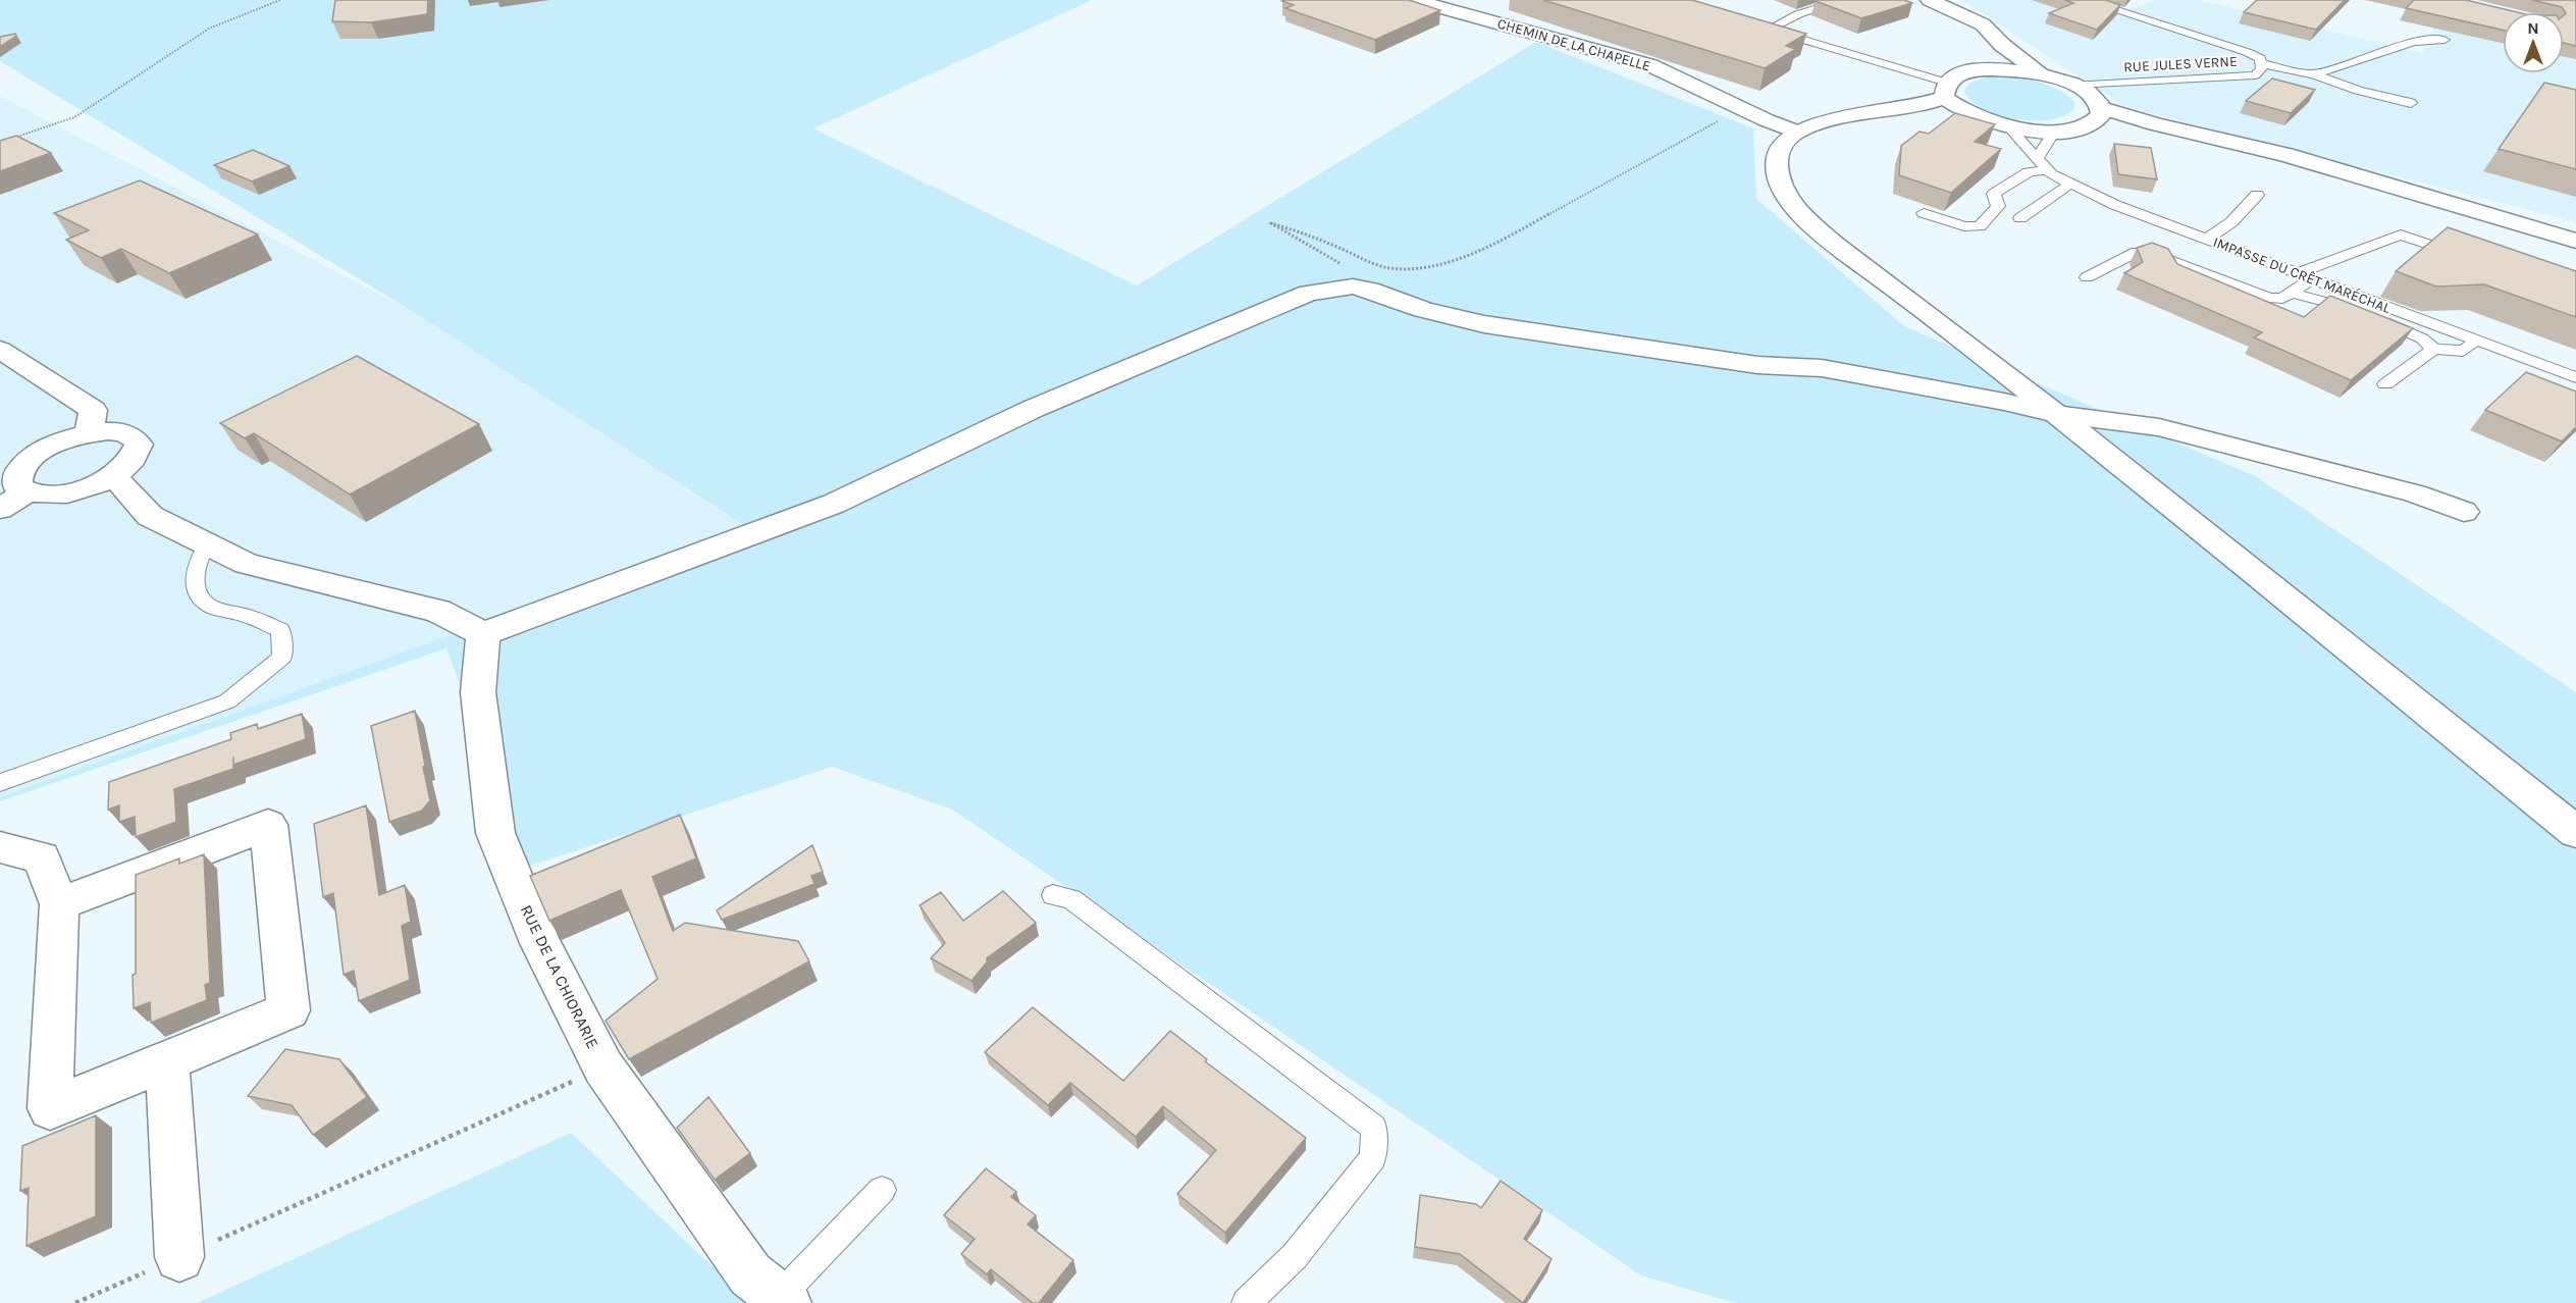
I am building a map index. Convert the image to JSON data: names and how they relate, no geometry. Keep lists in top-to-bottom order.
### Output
{
  "streets": {
    "main road": ["CHEMIN DE LA CHAPELLE", "RUE DE LA CHIORARIE"],
    "lane": ["RUE JULES VERNE", "IMPASSE DU CRÊT MARÉCHAL"]
  },
  "north": "top"
}
